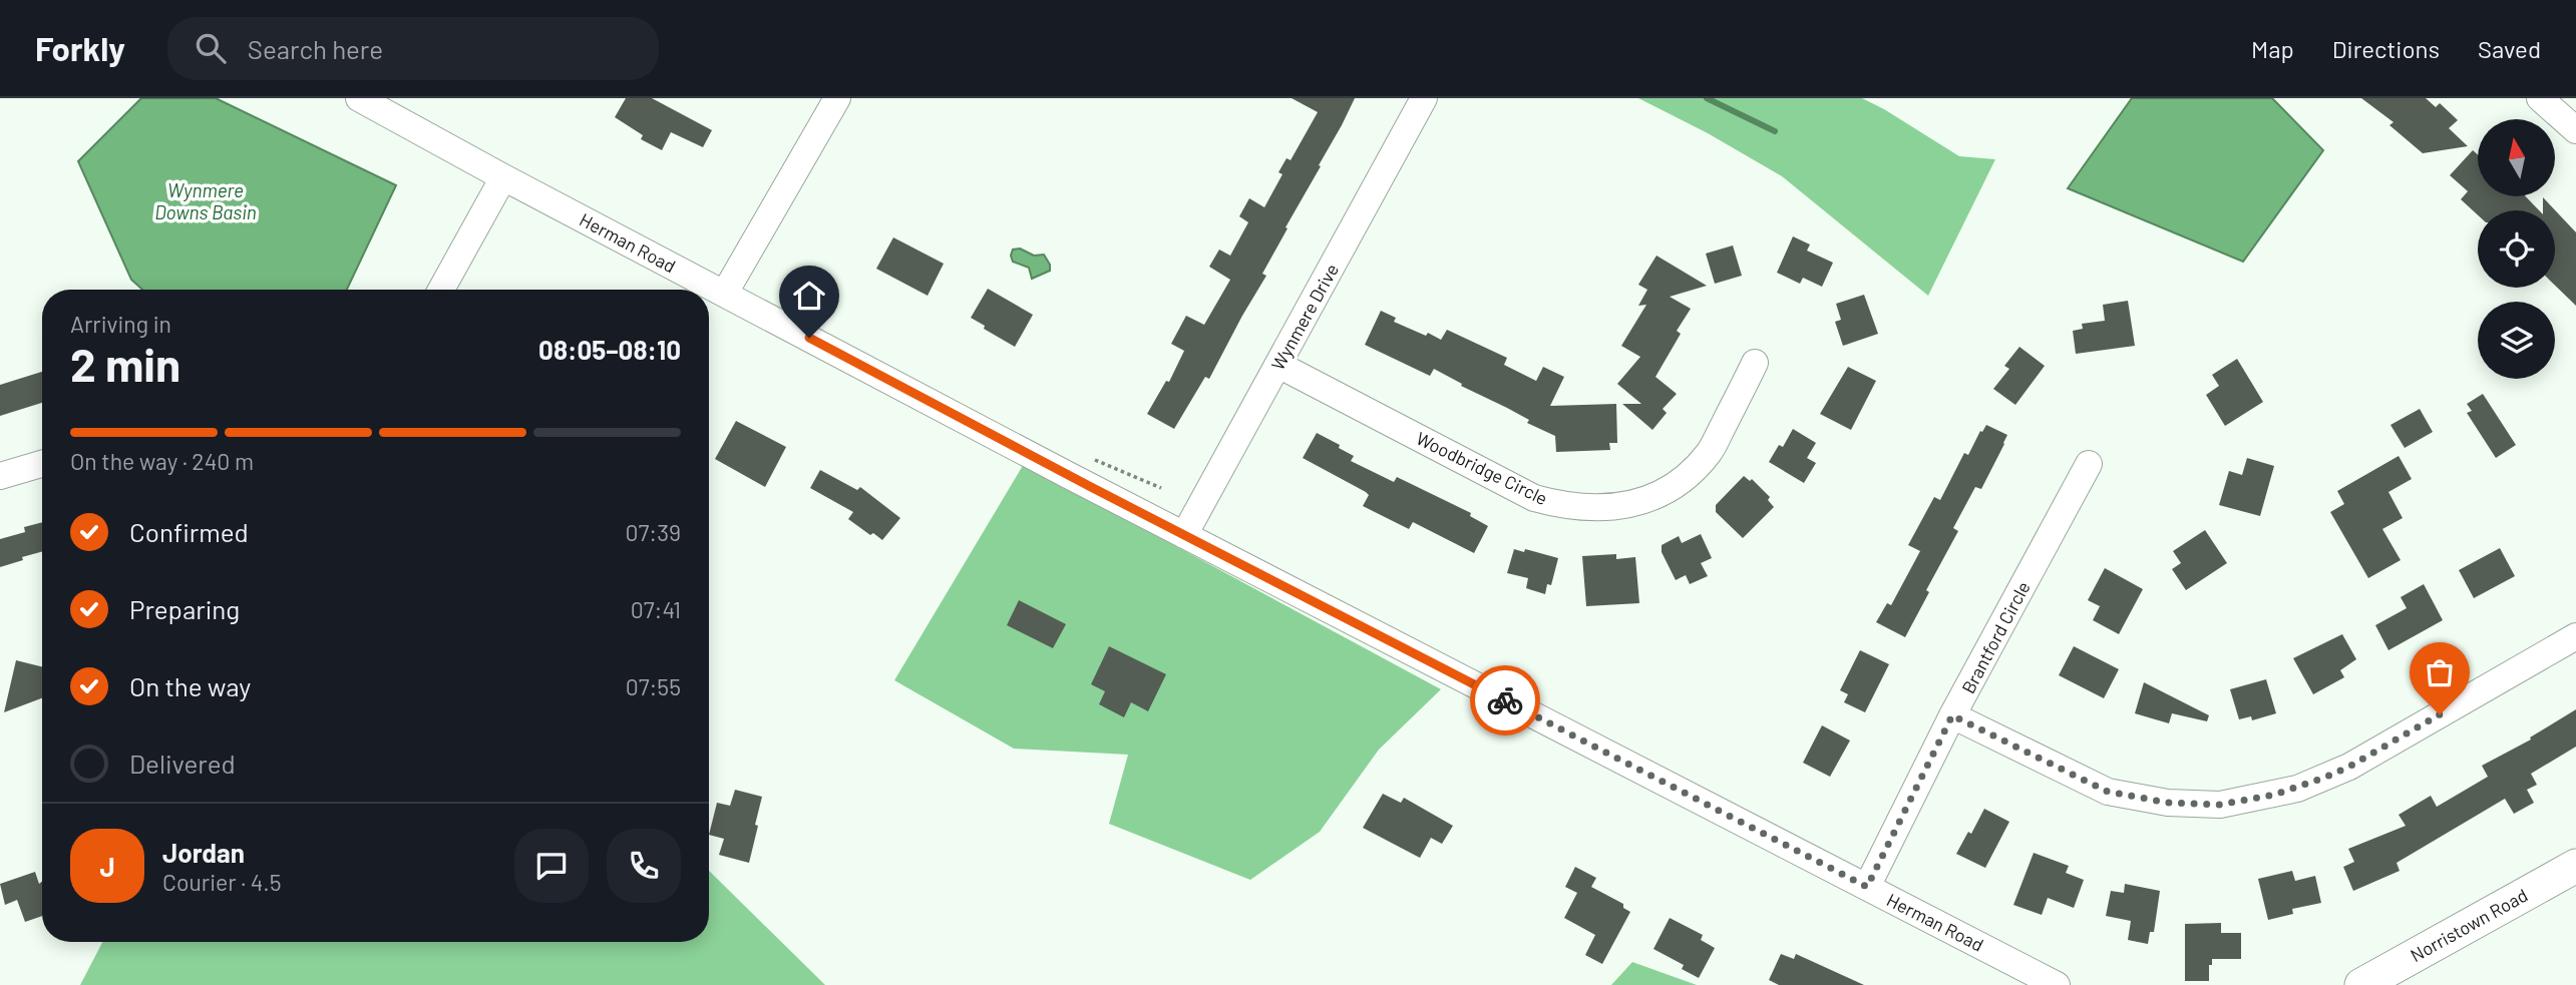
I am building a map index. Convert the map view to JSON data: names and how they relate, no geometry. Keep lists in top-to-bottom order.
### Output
{
  "streets": {
    "main road": ["Norristown Road"],
    "street": [
      "Herman Road",
      "Wynmere Drive",
      "Woodbridge Circle",
      "Brantford Circle"
    ]
  },
  "crossings": [
    ["Herman Road", "Wynmere Drive"],
    ["Herman Road", "Brantford Circle"],
    ["Wynmere Drive", "Woodbridge Circle"]
  ],
  "water": ["Wynmere Downs Basin"],
  "north": "top",
  "page": {
    "header": "Forkly",
    "search": "Search here",
    "nav": ["Map", "Directions", "Saved"],
    "heading": ["2 min", "Arriving in", "08:05–08:10"],
    "panel": ["Jordan", "Courier · 4.5"],
    "bar": "On the way · 240 m",
    "list": [
      ["Confirmed", "07:39"],
      ["Preparing", "07:41"],
      ["On the way", "07:55"],
      "Delivered"
    ],
    "round": "J"
  }
}
